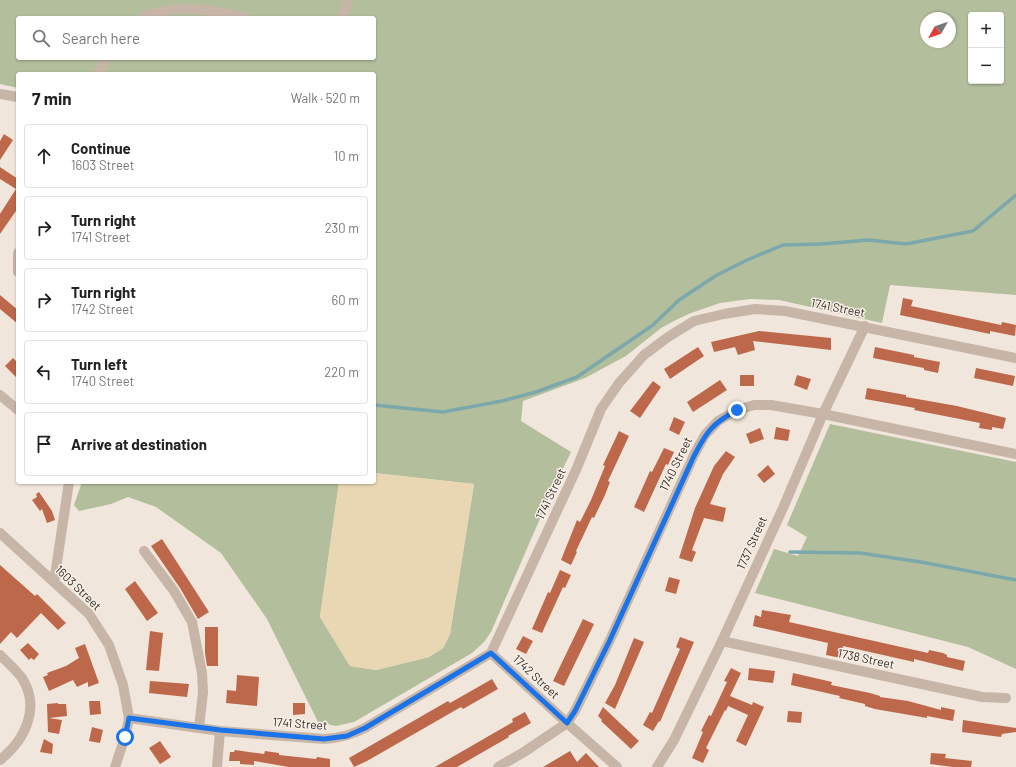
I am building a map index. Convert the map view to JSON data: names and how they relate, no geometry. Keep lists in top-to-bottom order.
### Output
{
  "streets": {
    "street": [
      "1741 Street",
      "1740 Street",
      "1737 Street",
      "1603 Street",
      "1738 Street",
      "1742 Street"
    ]
  },
  "crossings": [
    ["1741 Street", "1737 Street"],
    ["1741 Street", "1603 Street"],
    ["1741 Street", "1742 Street"],
    ["1740 Street", "1737 Street"],
    ["1740 Street", "1742 Street"],
    ["1737 Street", "1738 Street"]
  ],
  "north": "bottom left",
  "page": {
    "map_buttons": ["+", "−"],
    "search": "Search here",
    "heading": ["7 min", "Walk · 520 m"],
    "list": [
      ["Continue", "1603 Street", "10 m"],
      ["Turn right", "1741 Street", "230 m"],
      ["Turn right", "1742 Street", "60 m"],
      ["Turn left", "1740 Street", "220 m"],
      "Arrive at destination"
    ]
  }
}
